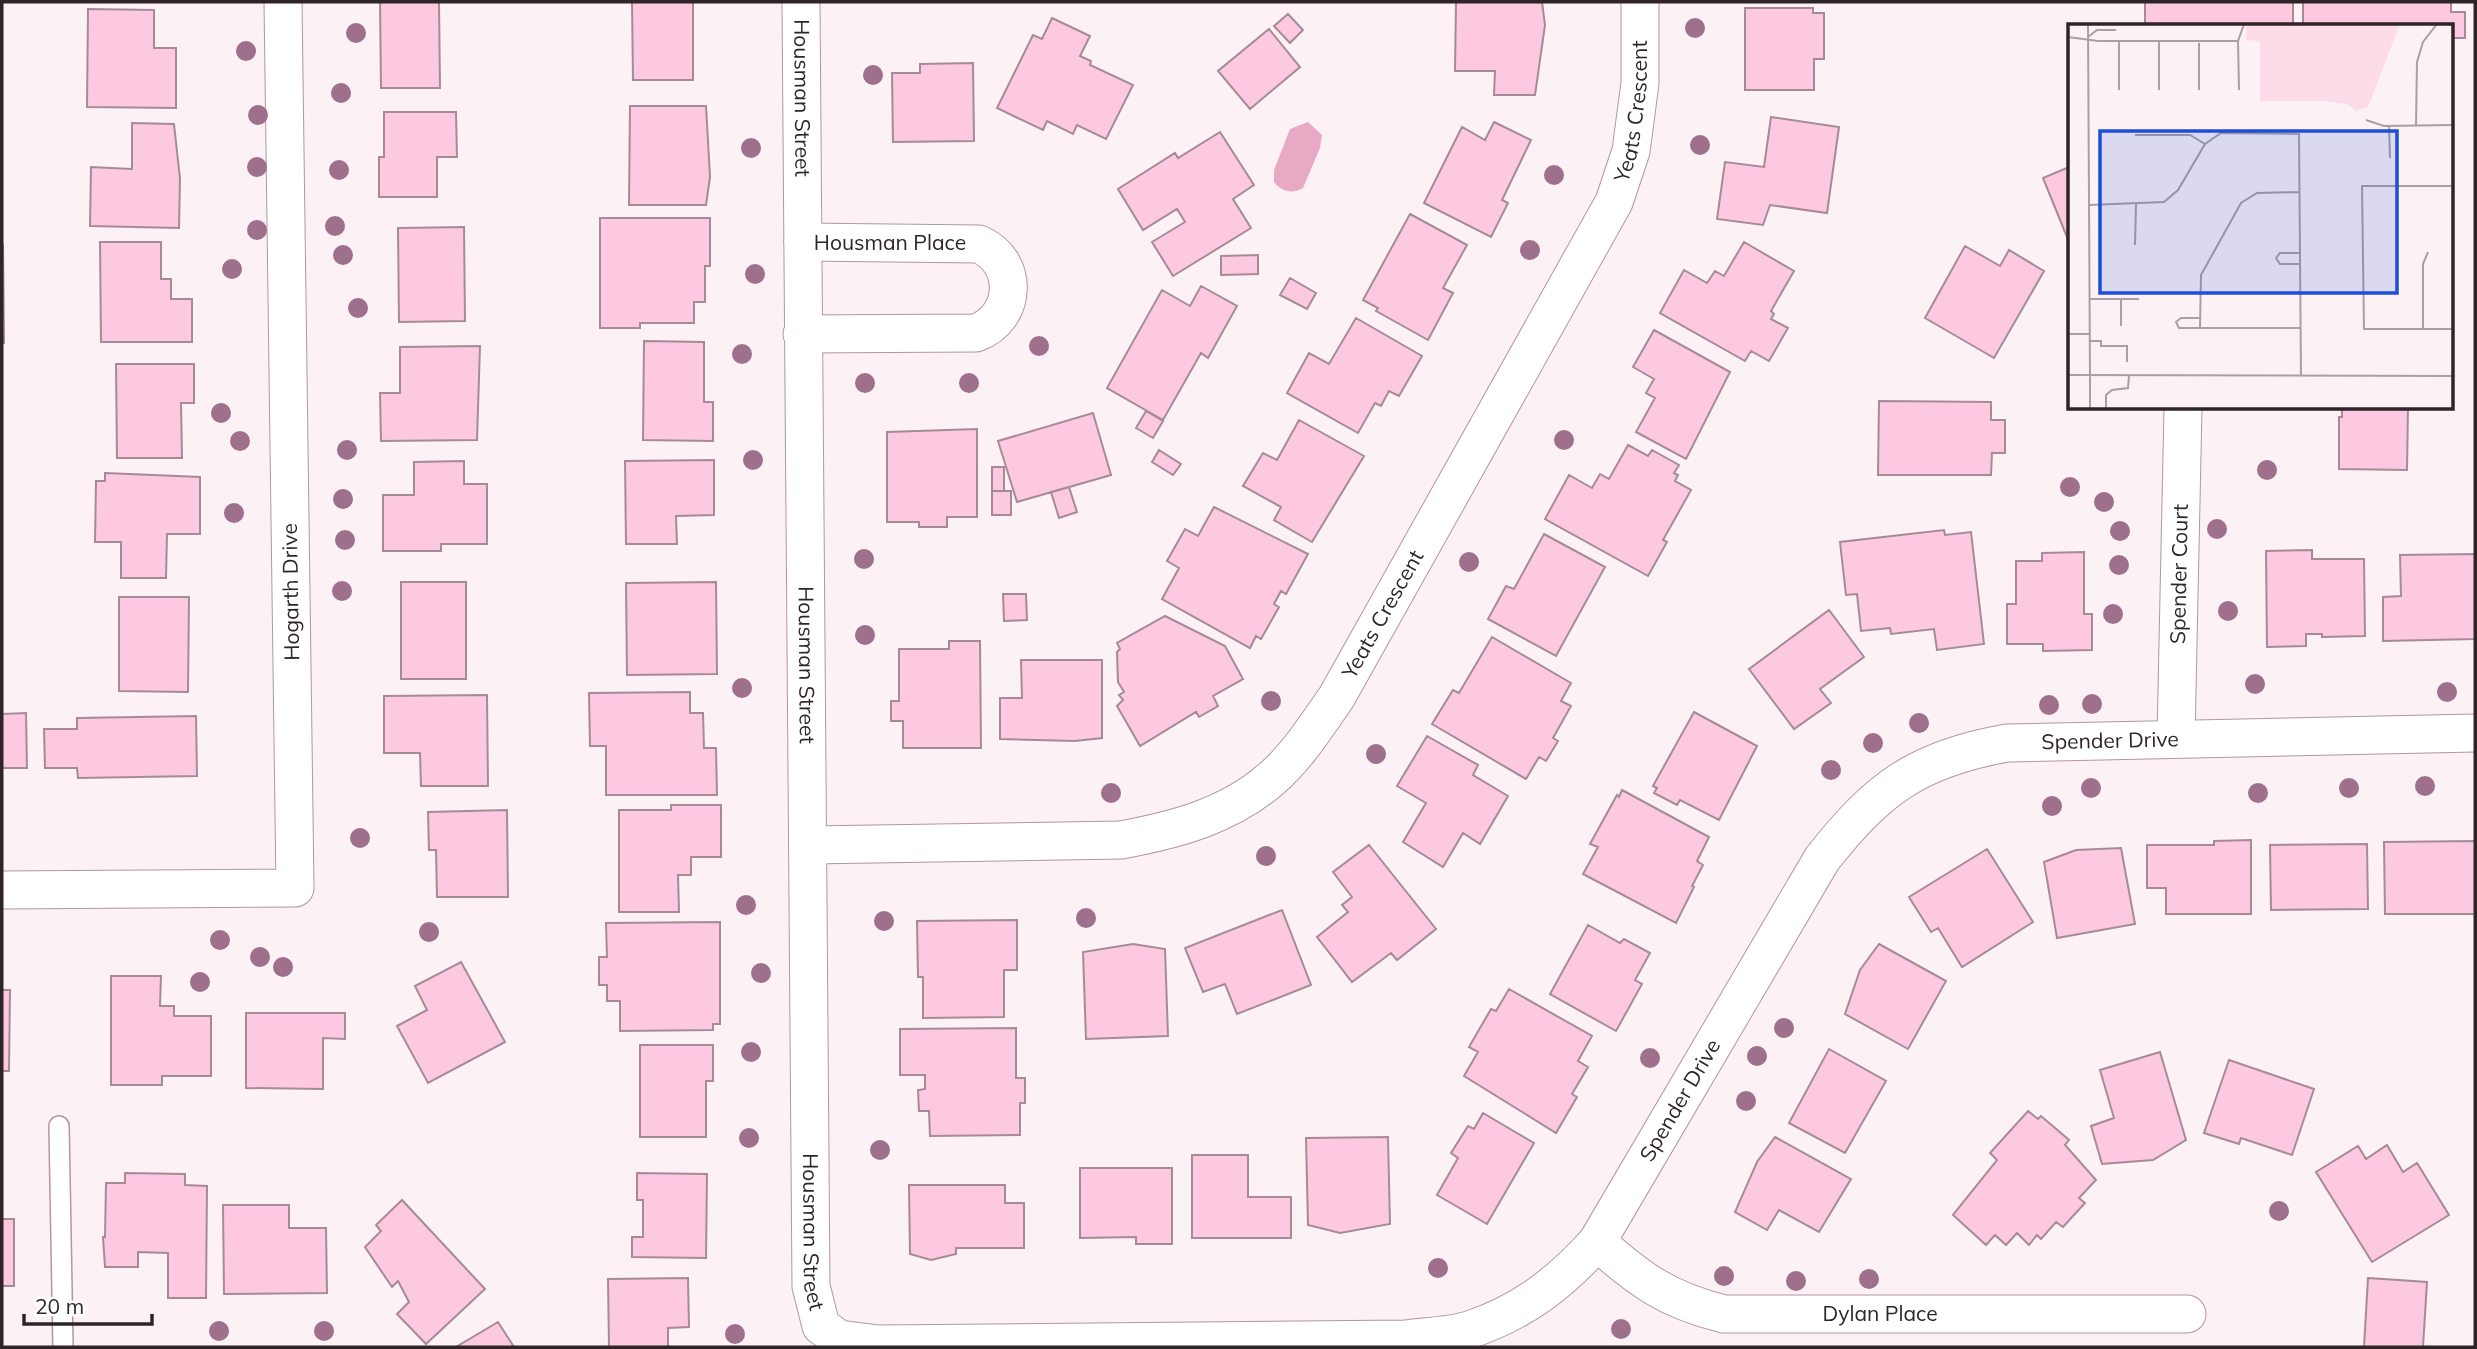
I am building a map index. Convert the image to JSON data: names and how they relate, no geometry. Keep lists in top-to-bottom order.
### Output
{
  "streets": {
    "street": [
      "Housman Street",
      "Yeats Crescent",
      "Housman Place",
      "Spender Court",
      "Hogarth Drive",
      "Spender Drive",
      "Dylan Place"
    ]
  },
  "crossings": [
    ["Housman Street", "Yeats Crescent"],
    ["Housman Street", "Housman Place"],
    ["Housman Street", "Spender Drive"],
    ["Spender Court", "Spender Drive"],
    ["Spender Drive", "Dylan Place"]
  ],
  "scale_bar": "20 m"
}
